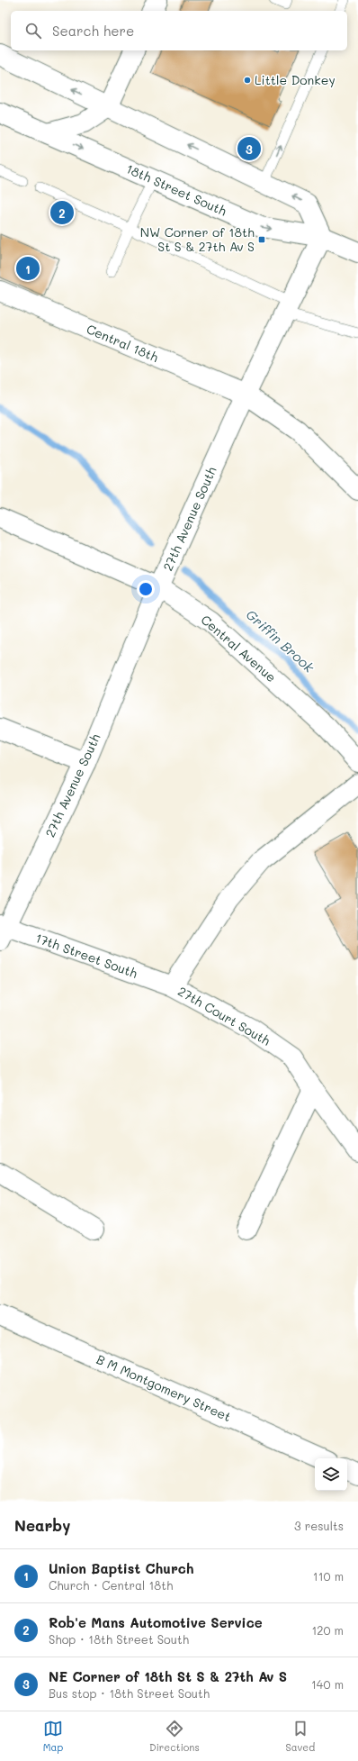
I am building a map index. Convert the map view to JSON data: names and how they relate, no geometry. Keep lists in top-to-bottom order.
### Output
{
  "streets": {
    "street": [
      "18th Street South",
      "Central 18th",
      "27th Avenue South",
      "Central Avenue",
      "17th Street South",
      "27th Court South",
      "B M Montgomery Street"
    ]
  },
  "crossings": [
    ["18th Street South", "27th Avenue South"],
    ["Central 18th", "27th Avenue South"],
    ["27th Avenue South", "Central Avenue"],
    ["27th Avenue South", "17th Street South"],
    ["17th Street South", "27th Court South"]
  ],
  "water": ["Griffin Brook"],
  "places": {
    "other": ["Little Donkey"],
    "transit": ["NW Corner of 18th St S & 27th Av S"]
  },
  "page": {
    "search": "Search here",
    "pins": ["3", "2", "1"],
    "heading": ["Nearby", "3 results"],
    "list": [
      {
        "mark": "1",
        "name": "Union Baptist Church",
        "note": "Church · Central 18th",
        "value": "110 m"
      },
      {
        "mark": "2",
        "name": "Rob'e Mans Automotive Service",
        "note": "Shop · 18th Street South",
        "value": "120 m"
      },
      {
        "mark": "3",
        "name": "NE Corner of 18th St S & 27th Av S",
        "note": "Bus stop · 18th Street South",
        "value": "140 m"
      }
    ],
    "nav": ["Map", "Directions", "Saved"]
  }
}
